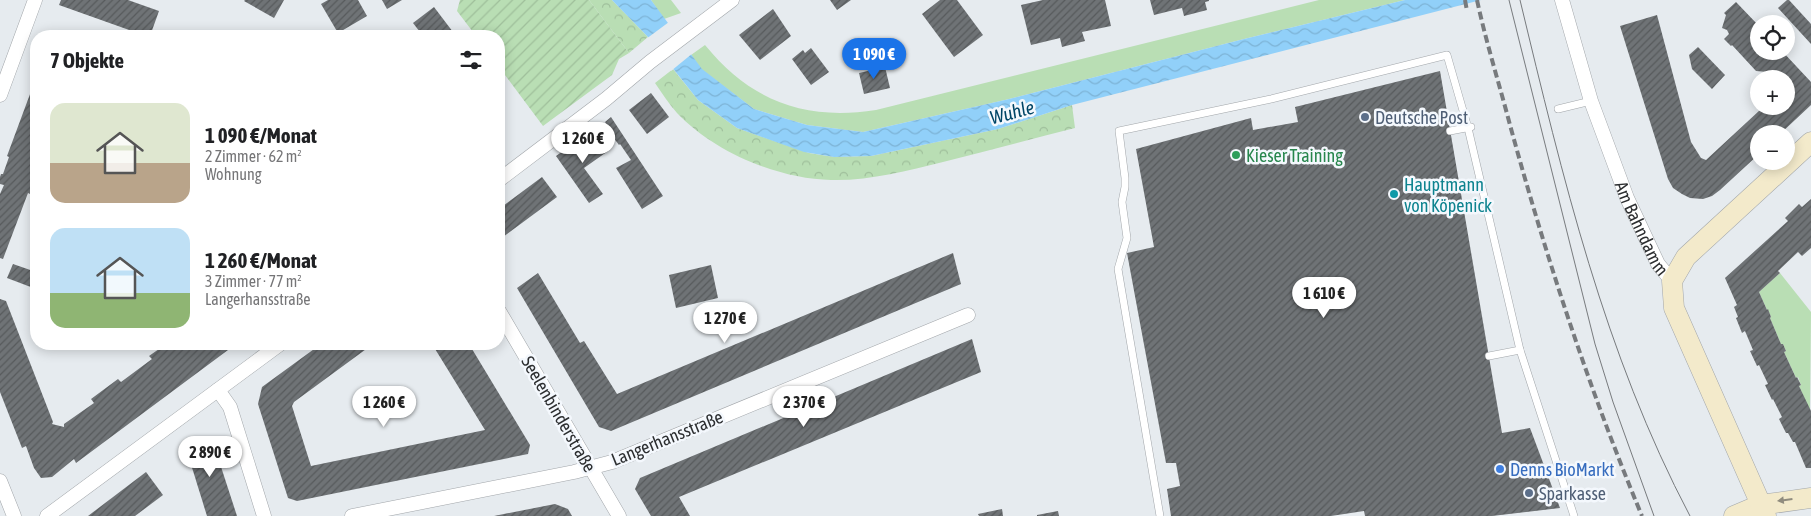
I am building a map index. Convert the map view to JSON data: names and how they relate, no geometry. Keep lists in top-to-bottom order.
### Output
{
  "streets": {
    "street": ["Am Bahndamm", "Seelenbinderstraße", "Langerhansstraße"]
  },
  "crossings": [
    ["Seelenbinderstraße", "Langerhansstraße"]
  ],
  "water": ["Wuhle"],
  "places": [
    "Deutsche Post",
    "Kieser Training",
    "Hauptmann von Köpenick",
    "Denns BioMarkt",
    "Sparkasse"
  ],
  "page": {
    "map_buttons": ["+", "−"],
    "heading": "7 Objekte",
    "price": [
      "1 090 €",
      "1 260 €",
      "1 610 €",
      "1 270 €",
      "1 260 €",
      "2 370 €",
      "2 890 €"
    ],
    "list": [
      {
        "name": "1 090 €/Monat",
        "note": "2 Zimmer · 62 m² · Wohnung"
      },
      {
        "name": "1 260 €/Monat",
        "note": "3 Zimmer · 77 m² · Langerhansstraße"
      }
    ]
  }
}
